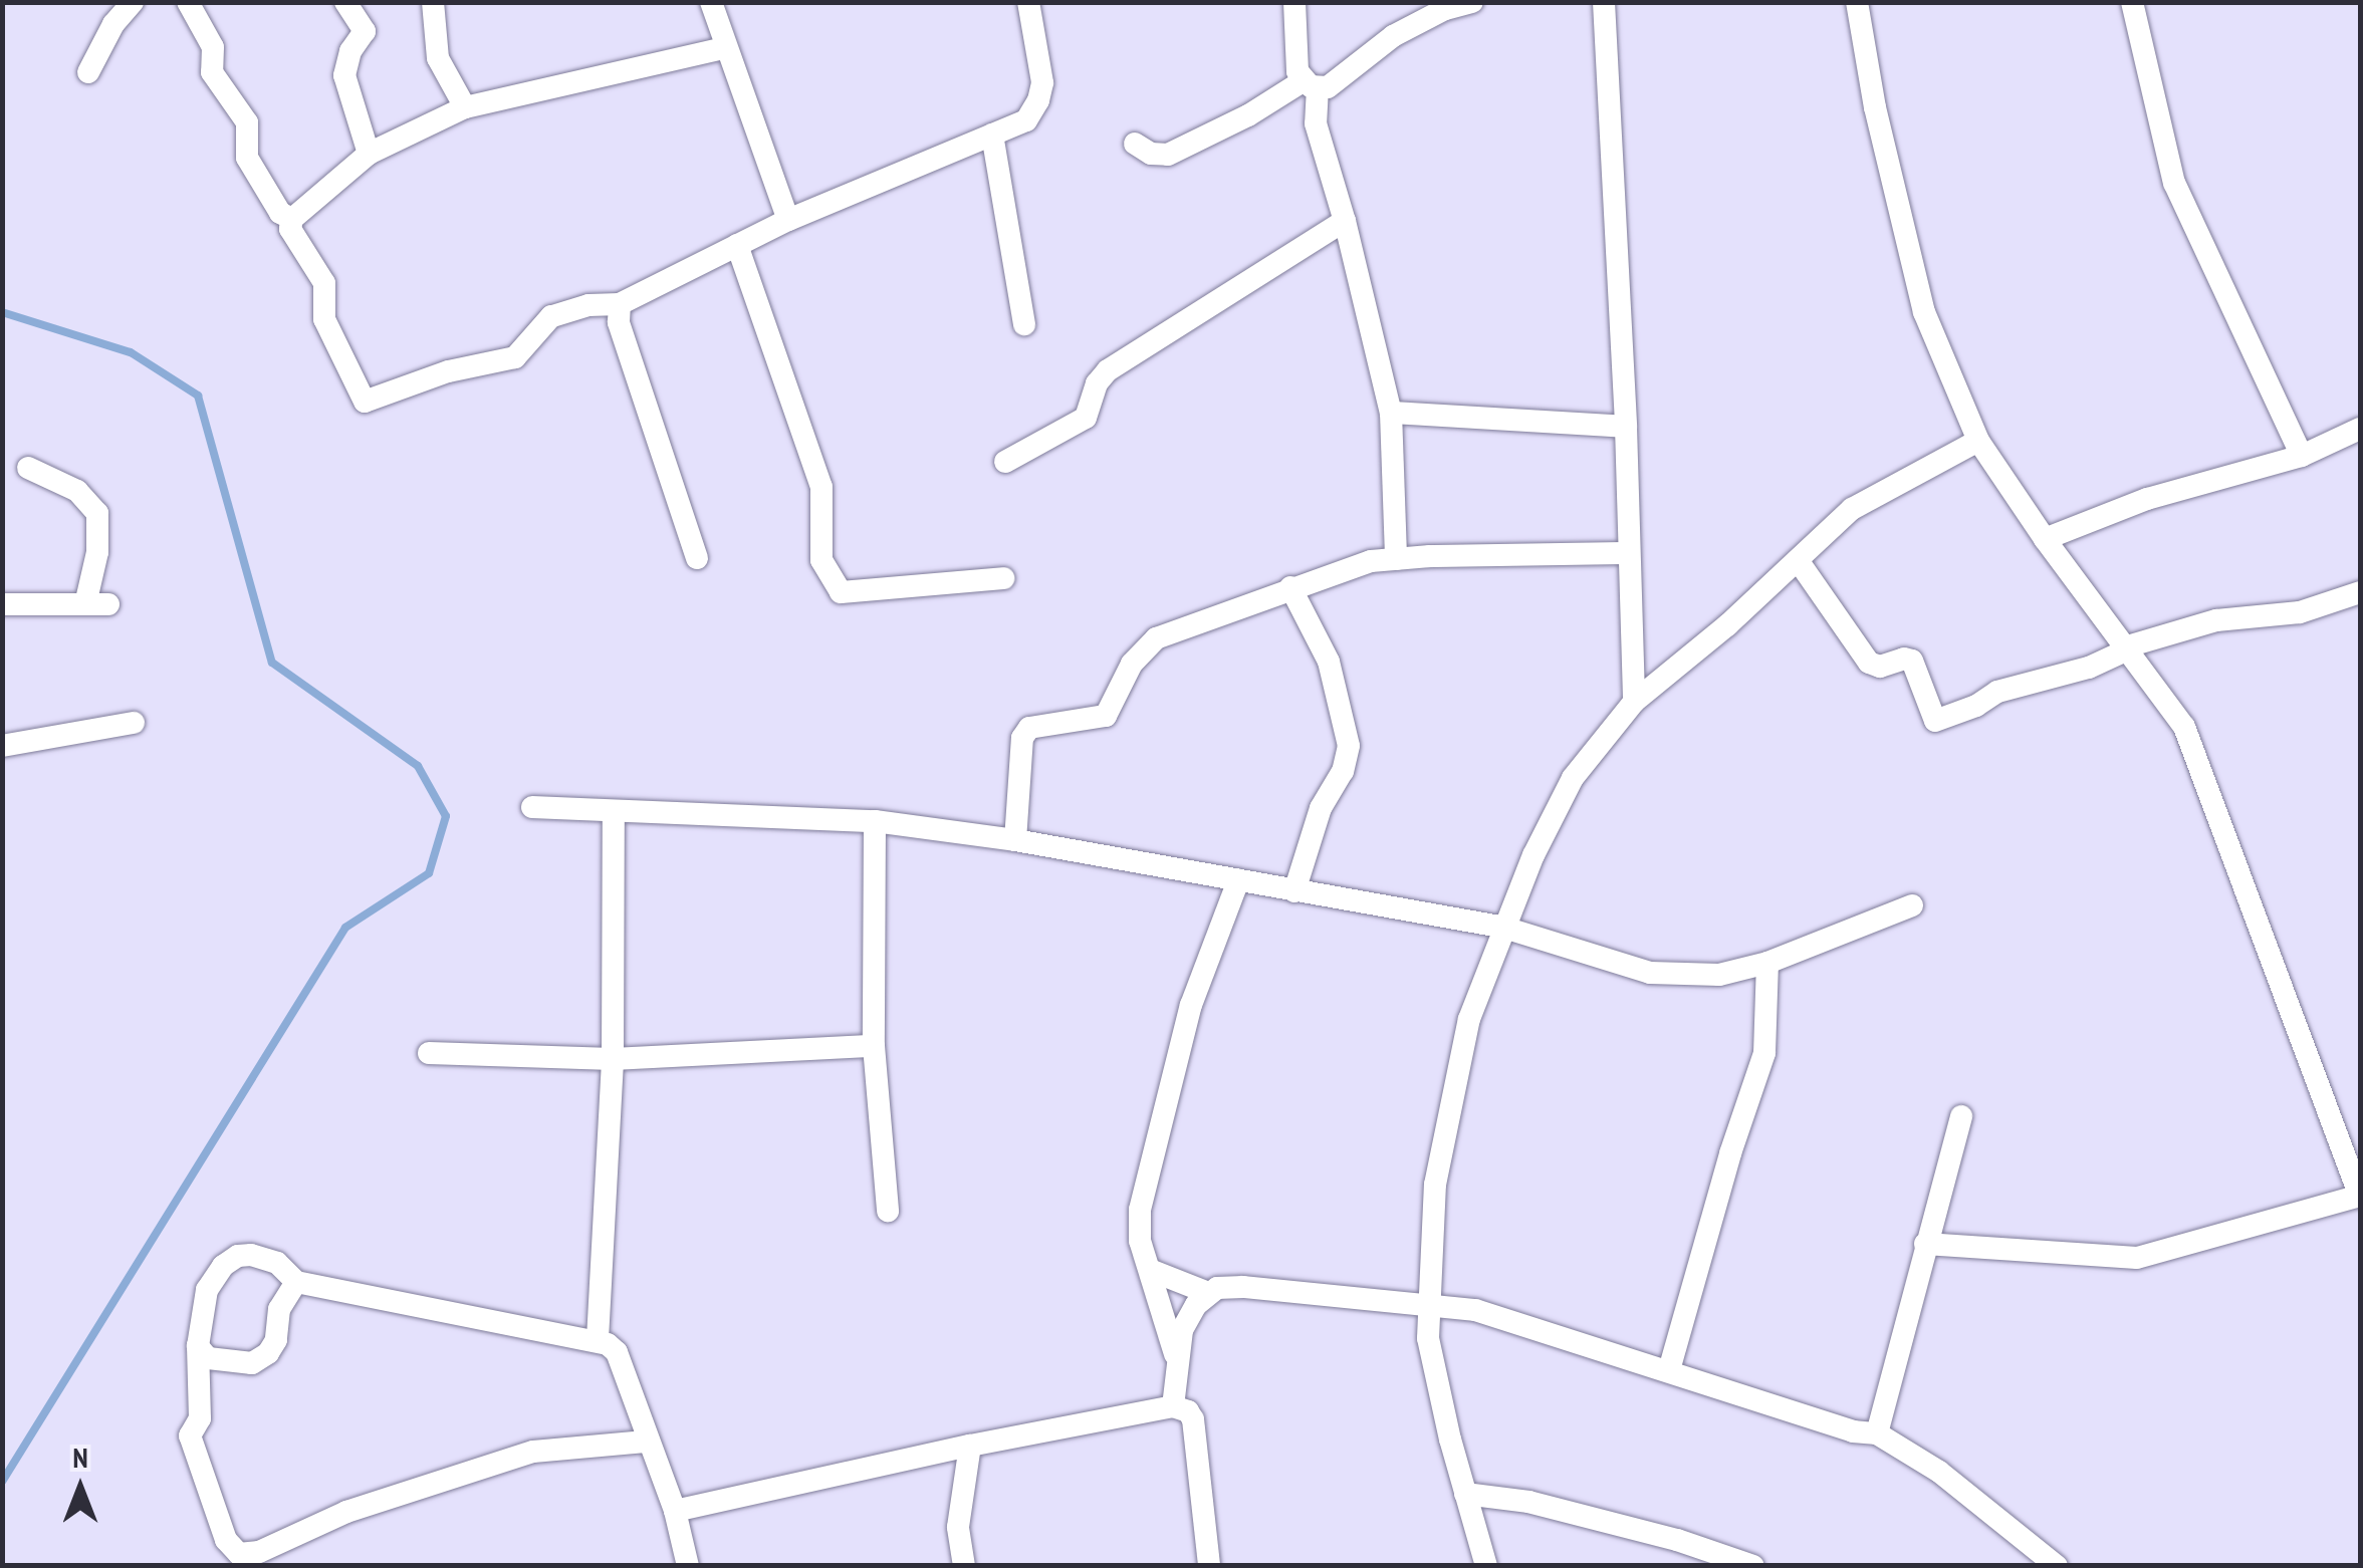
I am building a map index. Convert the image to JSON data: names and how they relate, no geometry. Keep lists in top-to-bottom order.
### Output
{
  "north": "top"
}
